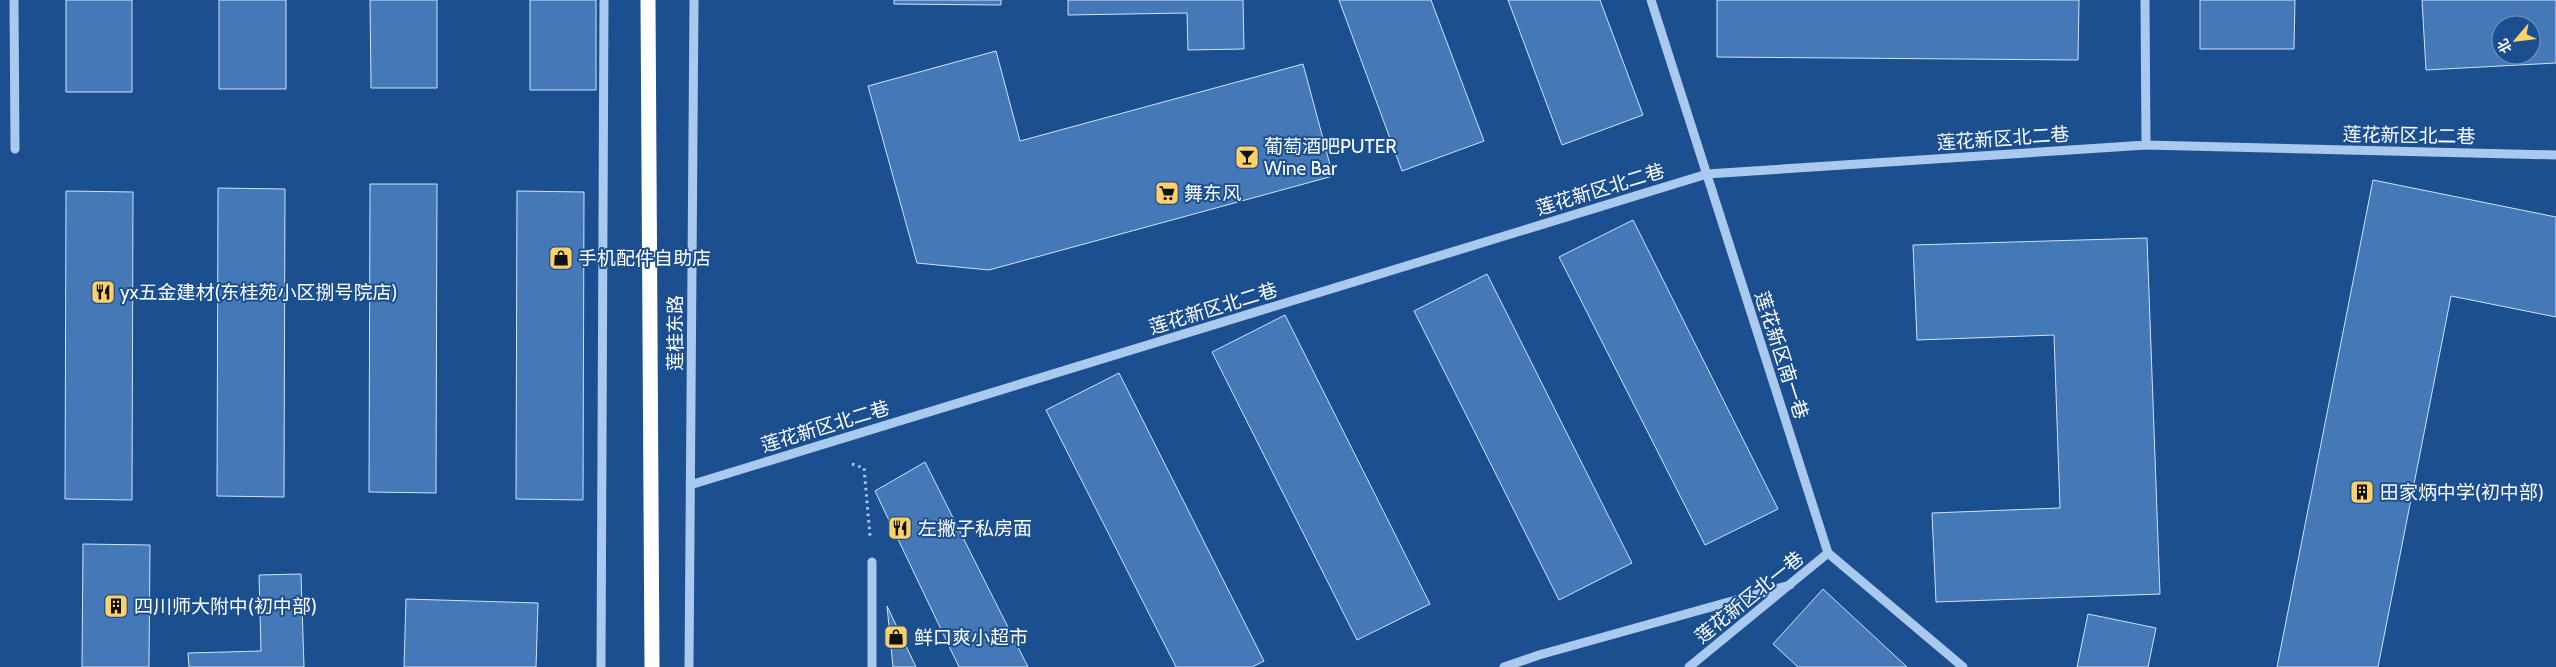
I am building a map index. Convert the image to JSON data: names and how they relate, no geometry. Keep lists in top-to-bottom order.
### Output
{
  "streets": {
    "street": [
      "莲花新区北二巷",
      "莲桂东路",
      "莲花新区南一巷",
      "莲花新区北一巷"
    ]
  },
  "crossings": [
    ["莲花新区北二巷", "莲桂东路"],
    ["莲花新区北二巷", "莲花新区南一巷"],
    ["莲花新区南一巷", "莲花新区北一巷"]
  ],
  "places": {
    "bar": ["葡萄酒吧PUTER Wine Bar"],
    "supermarket": ["舞东风"],
    "shop": ["手机配件自助店", "鲜口爽小超市"],
    "restaurant": ["yx五金建材(东桂苑小区捌号院店)", "左撇子私房面"],
    "building": ["田家炳中学(初中部)", "四川师大附中(初中部)"]
  },
  "north": "bottom left"
}
